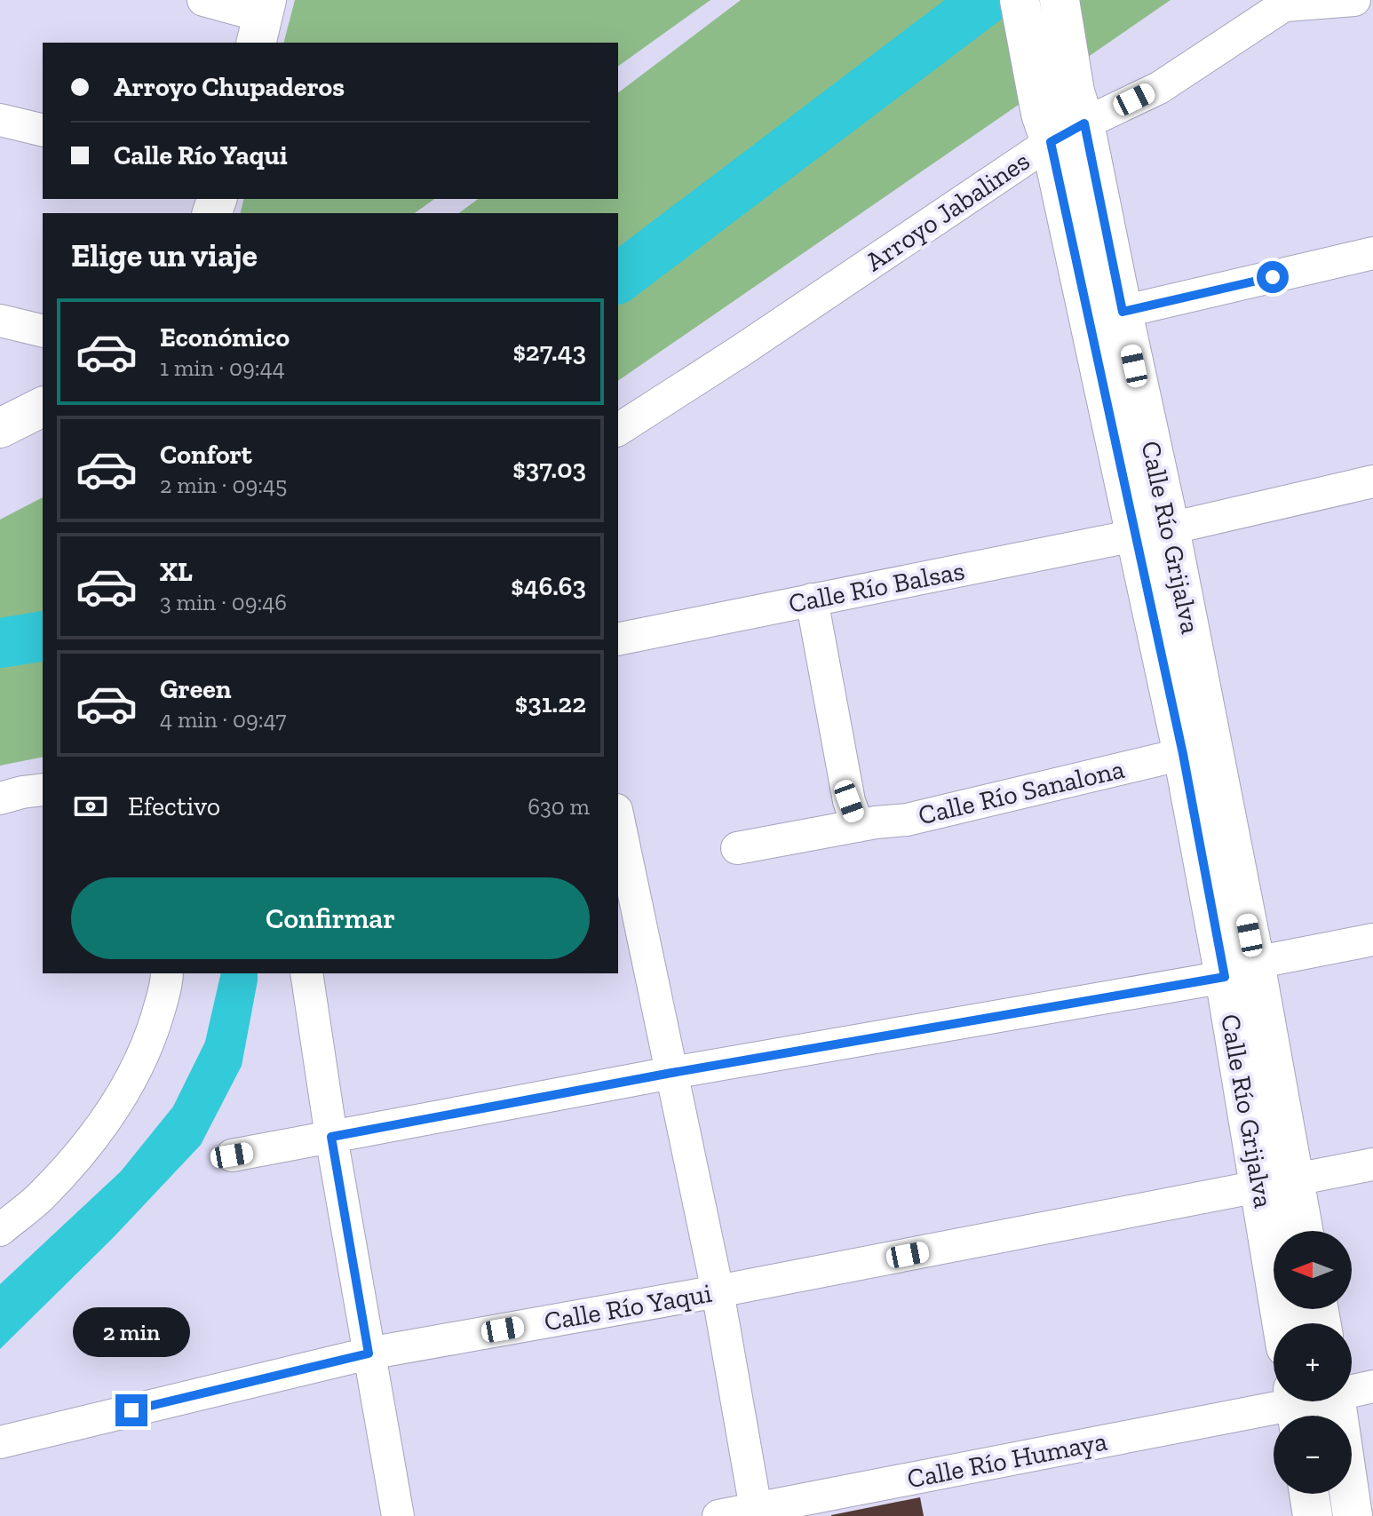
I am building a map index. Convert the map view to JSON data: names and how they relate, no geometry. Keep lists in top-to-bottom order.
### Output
{
  "streets": {
    "main road": ["Calle Río Grijalva"],
    "street": [
      "Arroyo Jabalines",
      "Calle Río Balsas",
      "Calle Río Sanalona",
      "Calle Río Yaqui",
      "Calle Río Humaya"
    ]
  },
  "crossings": [
    ["Arroyo Jabalines", "Calle Río Grijalva"],
    ["Calle Río Grijalva", "Calle Río Balsas"],
    ["Calle Río Grijalva", "Calle Río Sanalona"],
    ["Calle Río Grijalva", "Calle Río Yaqui"]
  ],
  "north": "left",
  "page": {
    "banner": ["Arroyo Chupaderos", "Calle Río Yaqui"],
    "heading": "Elige un viaje",
    "list": [
      {
        "name": "Económico",
        "note": "1 min · 09:44",
        "value": "$27.43"
      },
      {
        "name": "Confort",
        "note": "2 min · 09:45",
        "value": "$37.03"
      },
      {
        "name": "XL",
        "note": "3 min · 09:46",
        "value": "$46.63"
      },
      {
        "name": "Green",
        "note": "4 min · 09:47",
        "value": "$31.22"
      }
    ],
    "pay": ["Efectivo", "630 m"],
    "buttons": "Confirmar",
    "map_buttons": ["+", "−"],
    "bubble": "2 min"
  }
}
